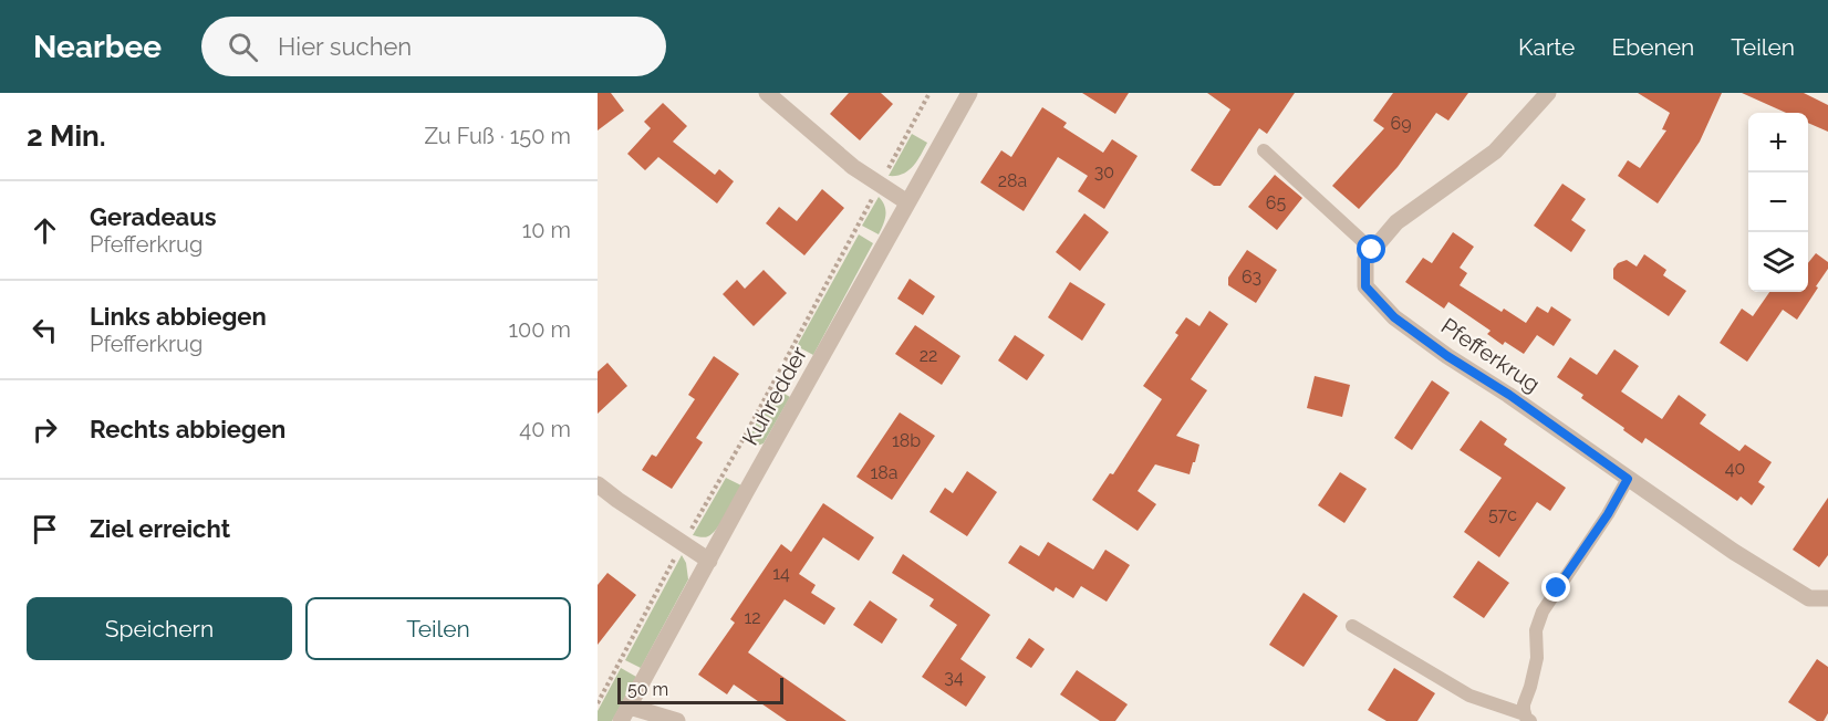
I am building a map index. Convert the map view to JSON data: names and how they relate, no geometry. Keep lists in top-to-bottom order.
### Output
{
  "streets": {
    "street": ["Pfefferkrug", "Kuhredder"]
  },
  "house_numbers": [
    "69",
    "30",
    "28a",
    "65",
    "63",
    "22",
    "18b",
    "40",
    "18a",
    "57c",
    "14",
    "12",
    "34"
  ],
  "scale_bar": "50 m",
  "page": {
    "header": "Nearbee",
    "search": "Hier suchen",
    "nav": ["Karte", "Ebenen", "Teilen"],
    "heading": ["2 Min.", "Zu Fuß · 150 m"],
    "map_buttons": ["+", "−"],
    "list": [
      ["Geradeaus", "Pfefferkrug", "10 m"],
      ["Links abbiegen", "Pfefferkrug", "100 m"],
      ["Rechts abbiegen", "40 m"],
      "Ziel erreicht"
    ],
    "buttons": ["Speichern", "Teilen"],
    "scale": "50 m"
  }
}
